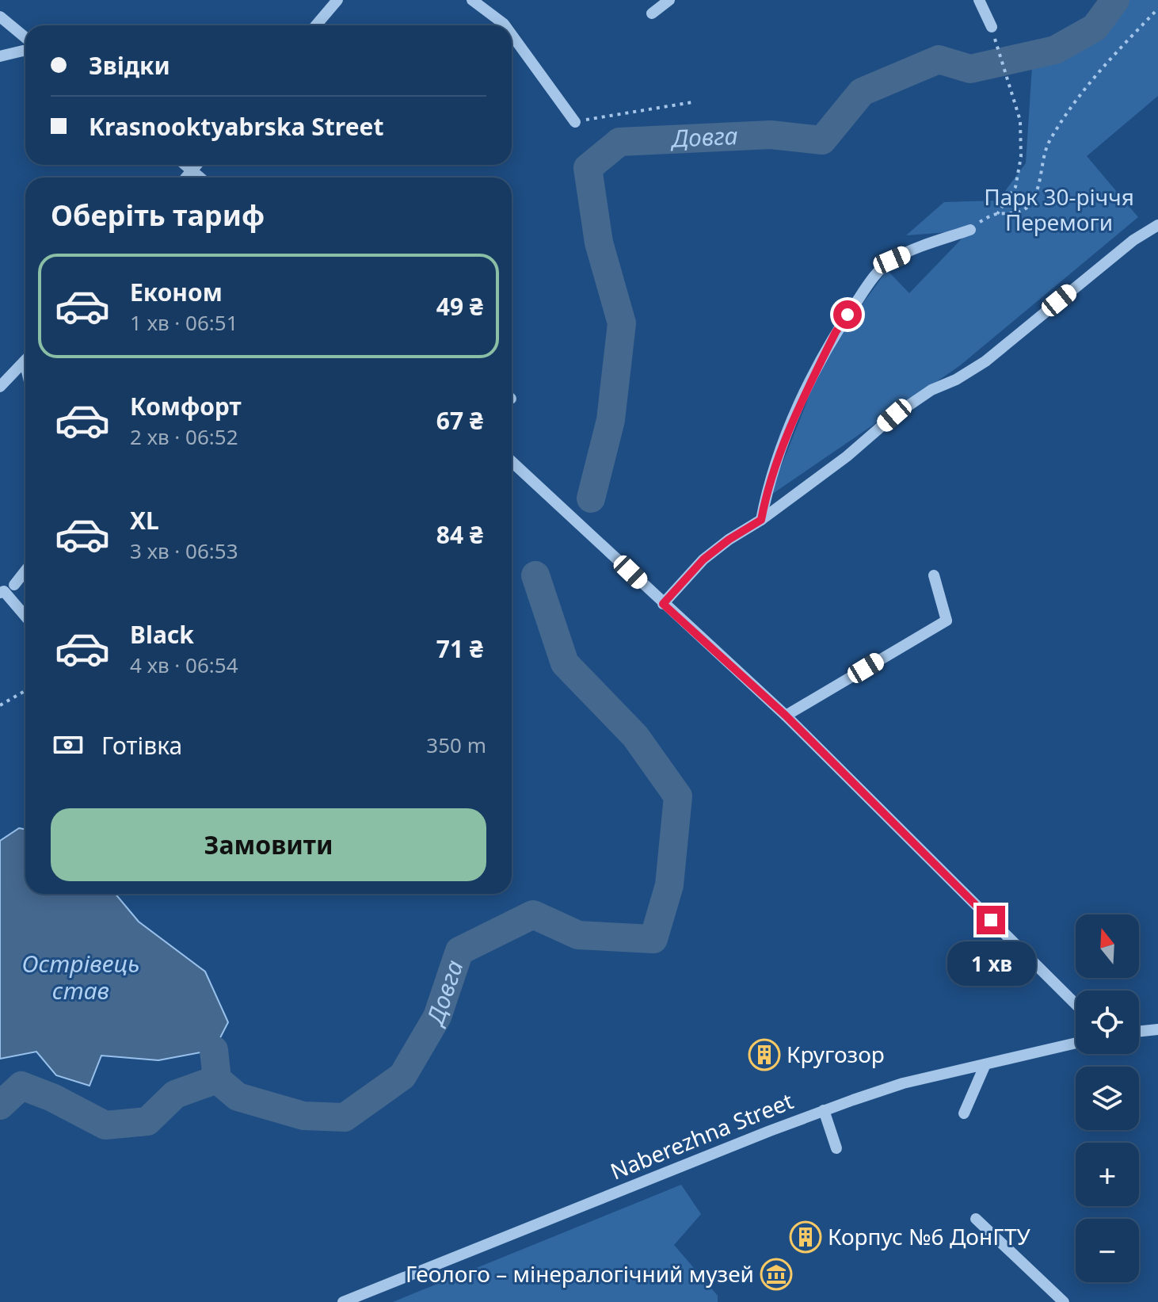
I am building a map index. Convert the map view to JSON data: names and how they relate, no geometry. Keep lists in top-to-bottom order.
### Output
{
  "streets": {
    "street": ["Naberezhna Street"]
  },
  "water": ["Довга", "Острівець став"],
  "parks": ["Парк 30-річчя Перемоги"],
  "places": {
    "building": ["Кругозор", "Корпус №6 ДонГТУ"],
    "museum": ["Геолого – мінералогічний музей"]
  },
  "north": "top",
  "page": {
    "banner": ["Звідки", "Krasnooktyabrska Street"],
    "heading": "Оберіть тариф",
    "list": [
      {
        "name": "Економ",
        "note": "1 хв · 06:51",
        "value": "49 ₴"
      },
      {
        "name": "Комфорт",
        "note": "2 хв · 06:52",
        "value": "67 ₴"
      },
      {
        "name": "XL",
        "note": "3 хв · 06:53",
        "value": "84 ₴"
      },
      {
        "name": "Black",
        "note": "4 хв · 06:54",
        "value": "71 ₴"
      }
    ],
    "pay": ["Готівка", "350 m"],
    "buttons": "Замовити",
    "map_buttons": ["+", "−"],
    "bubble": "1 хв"
  }
}
